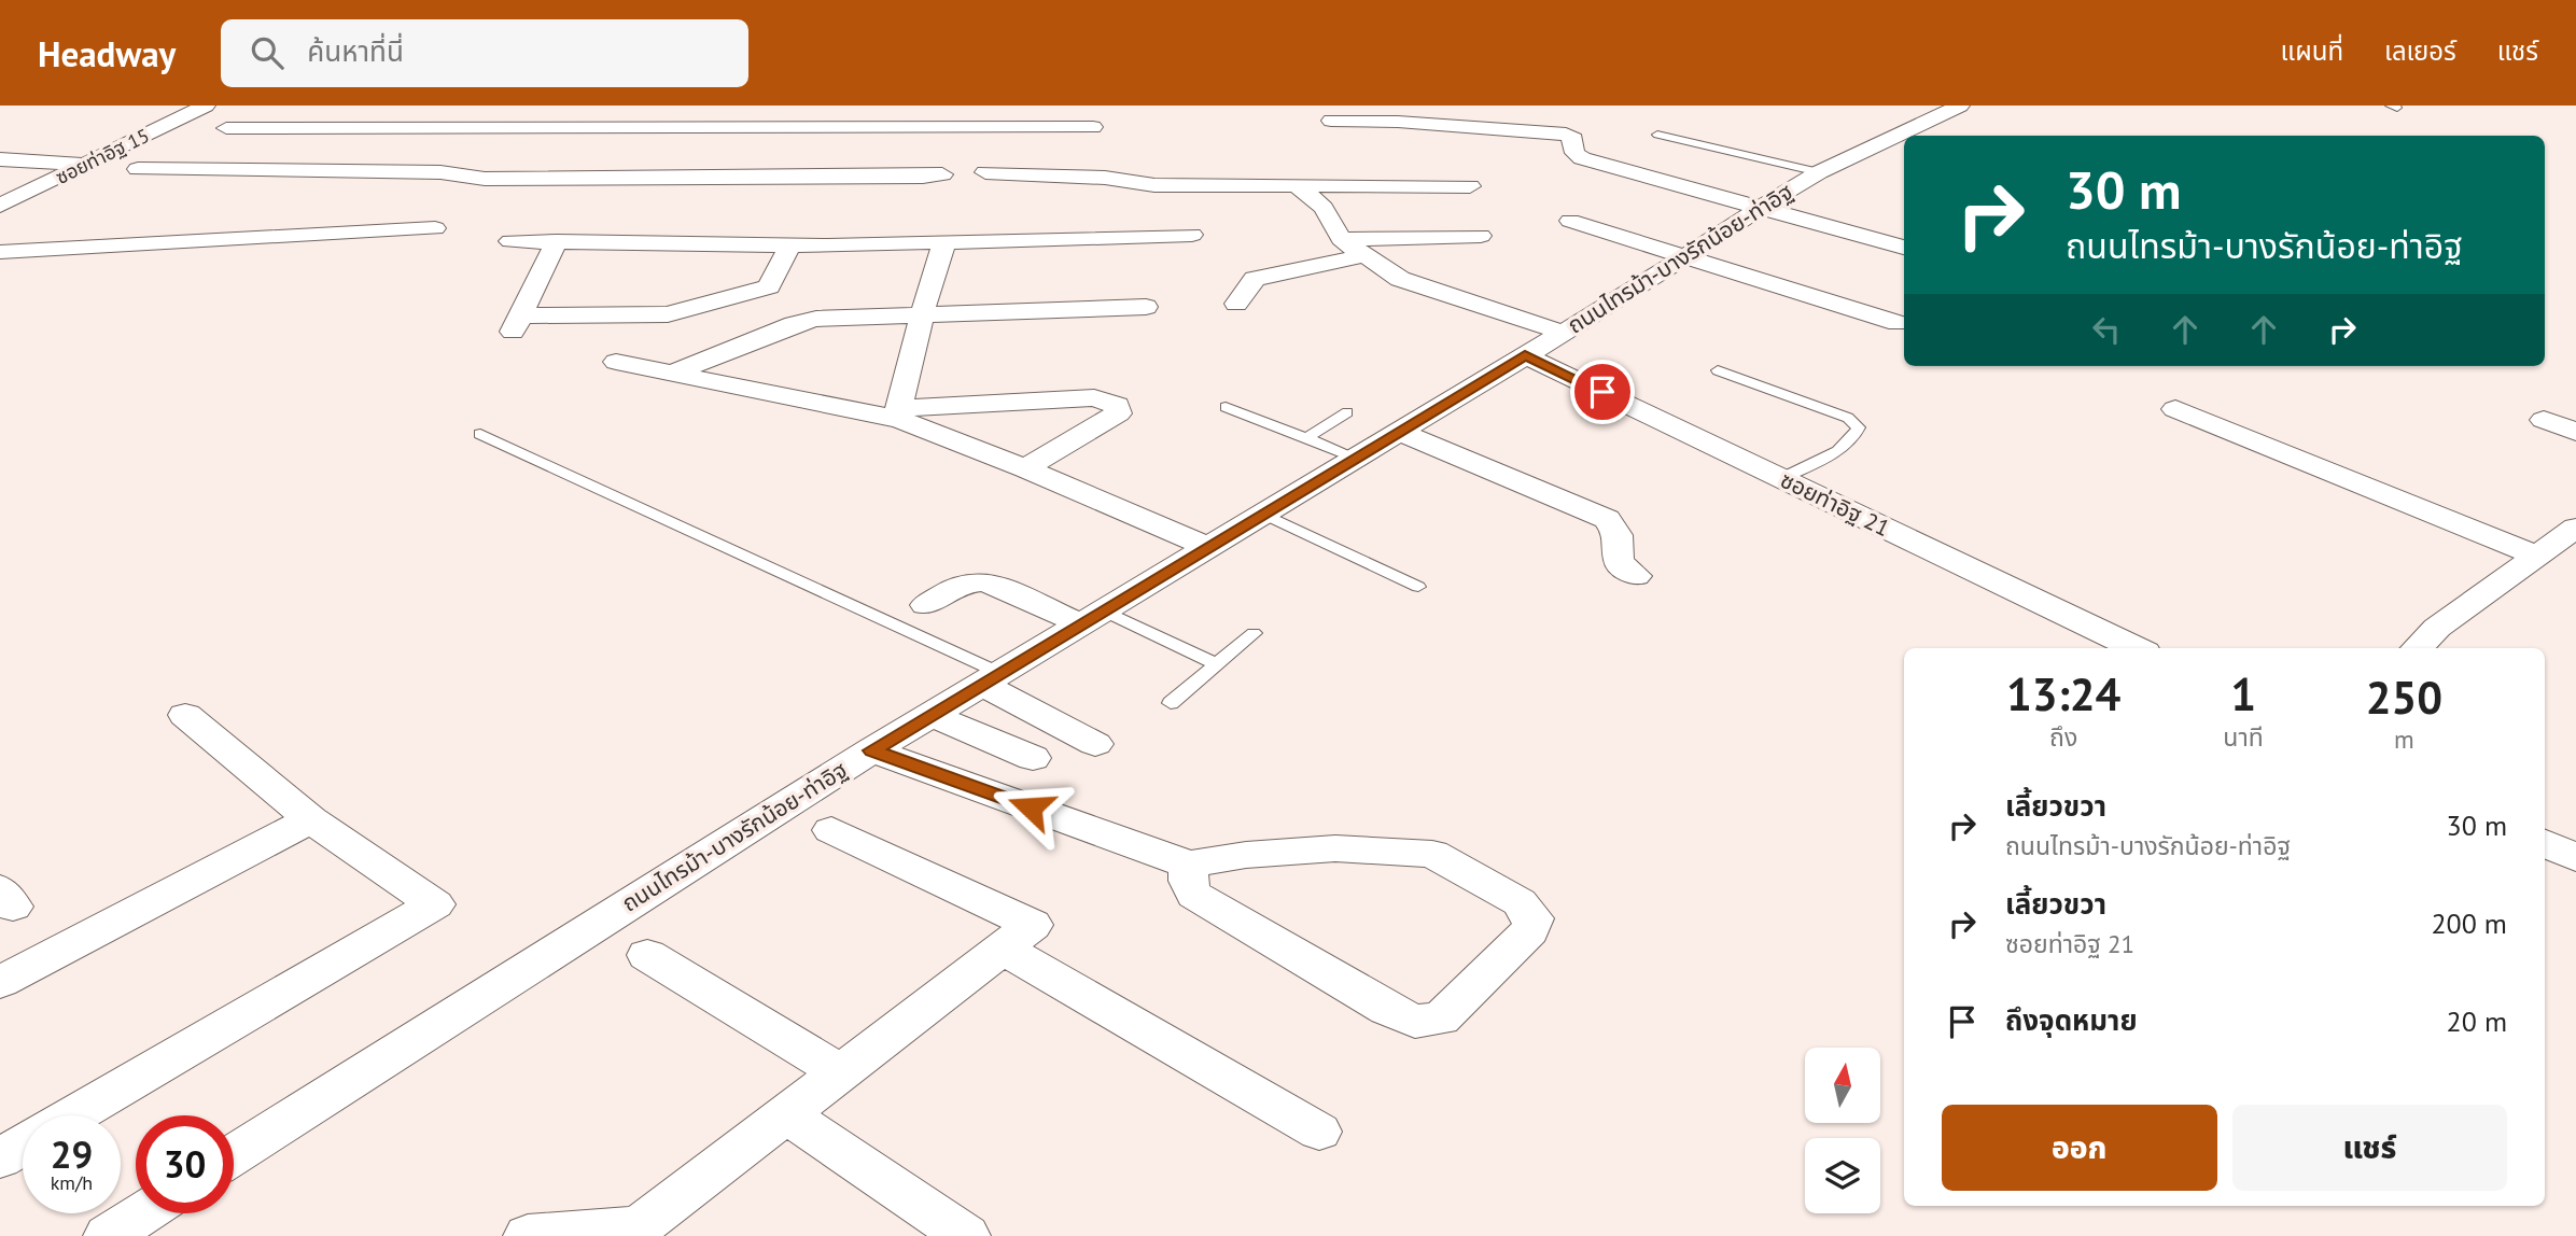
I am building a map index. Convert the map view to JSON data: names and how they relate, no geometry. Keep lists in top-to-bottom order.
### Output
{
  "streets": {
    "street": ["ซอยท่าอิฐ 15", "ถนนไทรม้า-บางรักน้อย-ท่าอิฐ", "ซอยท่าอิฐ 21"]
  },
  "crossings": [
    ["ถนนไทรม้า-บางรักน้อย-ท่าอิฐ", "ซอยท่าอิฐ 21"]
  ],
  "north": "top",
  "page": {
    "header": "Headway",
    "search": "ค้นหาที่นี่",
    "nav": ["แผนที่", "เลเยอร์", "แชร์"],
    "turn": ["30 m", "ถนนไทรม้า-บางรักน้อย-ท่าอิฐ"],
    "eta": [
      "13:24",
      "ถึง",
      "1",
      "นาที",
      "250",
      "m"
    ],
    "list": [
      {
        "name": "เลี้ยวขวา",
        "note": "ถนนไทรม้า-บางรักน้อย-ท่าอิฐ",
        "value": "30 m"
      },
      {
        "name": "เลี้ยวขวา",
        "note": "ซอยท่าอิฐ 21",
        "value": "200 m"
      },
      {
        "name": "ถึงจุดหมาย",
        "value": "20 m"
      }
    ],
    "buttons": ["ออก", "แชร์"],
    "speed": "29 km/h",
    "limit": "30"
  }
}
